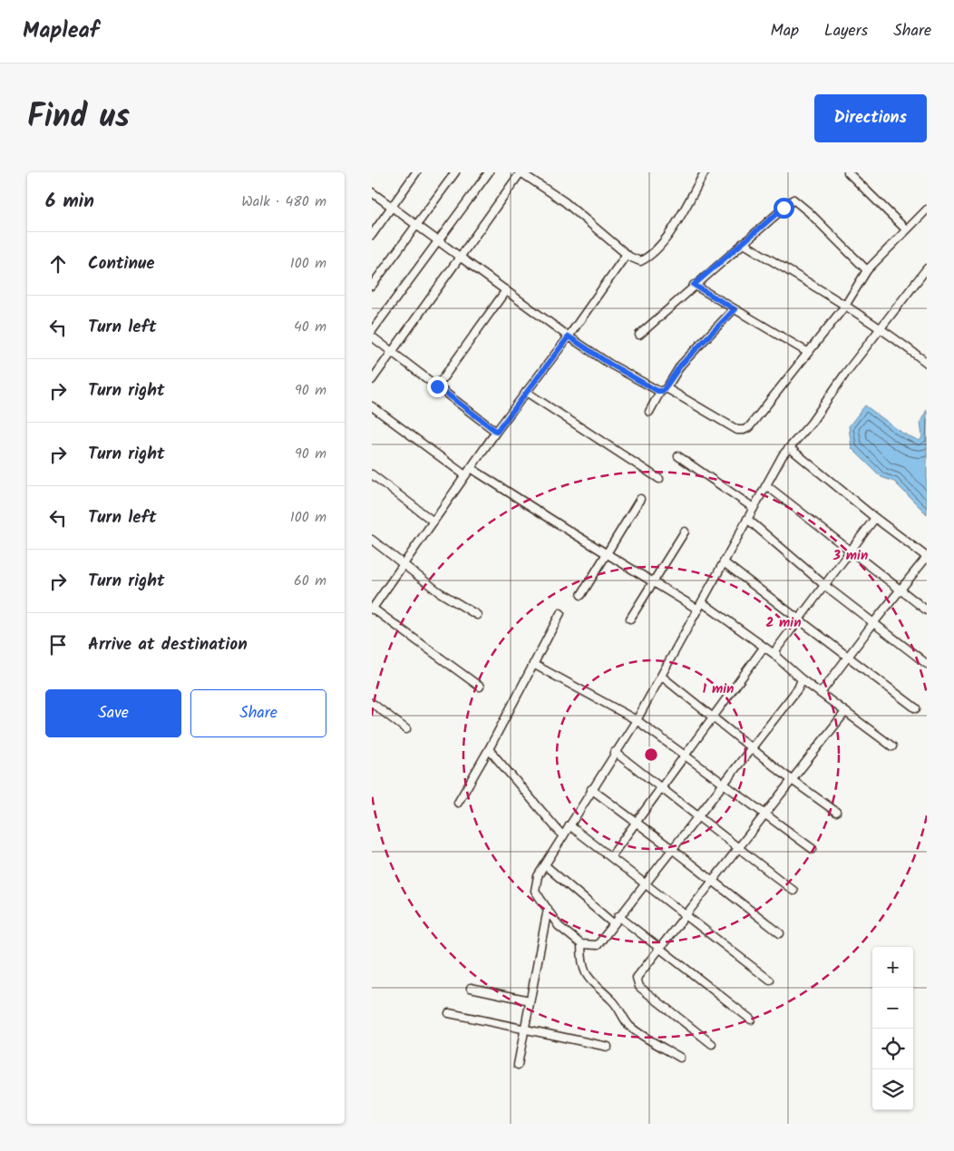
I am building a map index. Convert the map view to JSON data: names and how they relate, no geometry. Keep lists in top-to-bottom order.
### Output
{
  "page": {
    "header": "Mapleaf",
    "nav": ["Map", "Layers", "Share"],
    "title": "Find us",
    "buttons": [
      "Directions",
      ["Save", "Share"]
    ],
    "heading": ["6 min", "Walk · 480 m"],
    "list": [
      ["Continue", "100 m"],
      ["Turn left", "40 m"],
      ["Turn right", "90 m"],
      ["Turn right", "90 m"],
      ["Turn left", "100 m"],
      ["Turn right", "60 m"],
      "Arrive at destination"
    ],
    "map_buttons": ["+", "−"]
  },
  "rings": ["3 min", "2 min", "1 min"]
}
